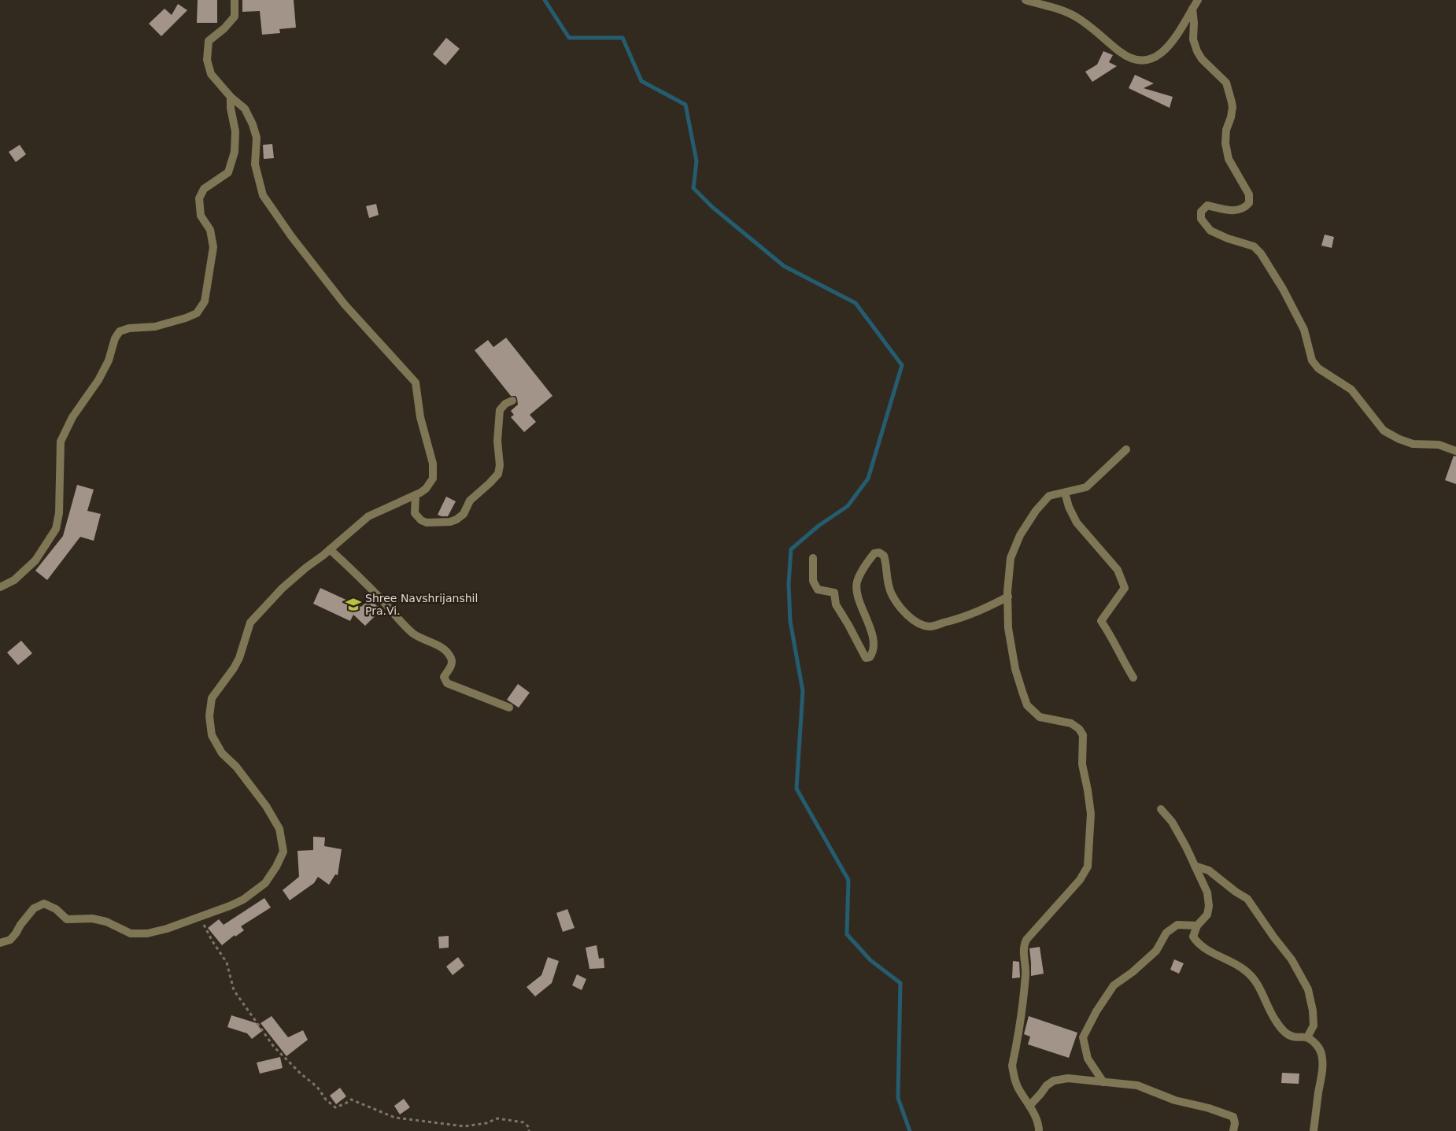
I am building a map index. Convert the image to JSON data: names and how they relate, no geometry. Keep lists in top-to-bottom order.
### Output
{
  "places": {
    "school or university": ["Shree Navshrijanshil Pra.Vi."]
  }
}
